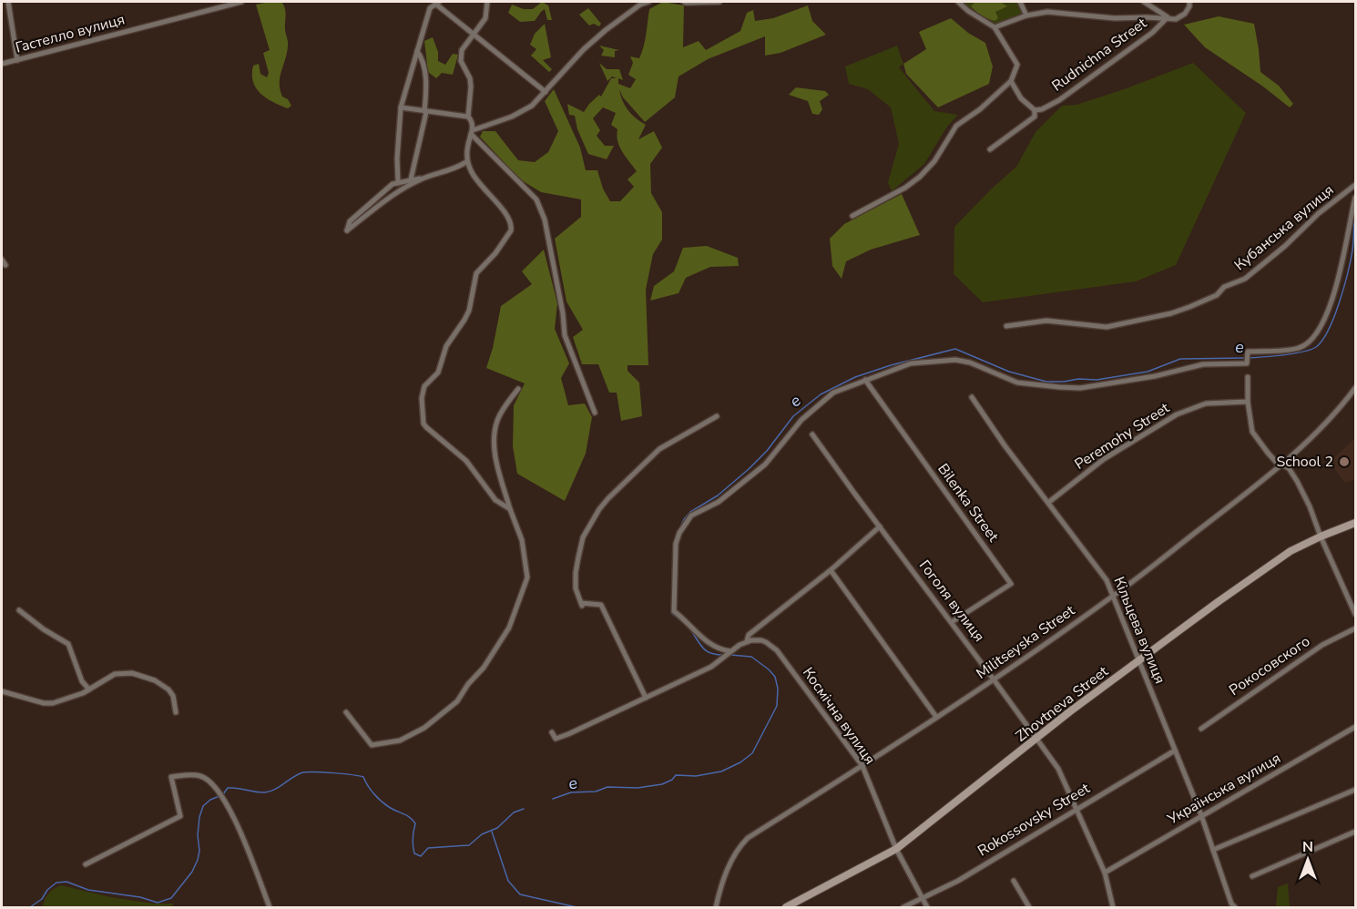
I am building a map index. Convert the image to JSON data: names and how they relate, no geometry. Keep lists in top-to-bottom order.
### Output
{
  "streets": {
    "main road": ["Zhovtneva Street"],
    "street": [
      "Гастелло вулиця",
      "Rudnichna Street",
      "Кубанська вулиця",
      "Peremohy Street",
      "Bilenka Street",
      "Гоголя вулиця",
      "Кільцева вулиця",
      "Militseyska Street",
      "Рокосовского",
      "Космічна вулиця",
      "Українська вулиця",
      "Rokossovsky Street"
    ]
  },
  "crossings": [
    ["Peremohy Street", "Кільцева вулиця"],
    ["Bilenka Street", "Гоголя вулиця"],
    ["Гоголя вулиця", "Militseyska Street"],
    ["Гоголя вулиця", "Zhovtneva Street"],
    ["Гоголя вулиця", "Українська вулиця"],
    ["Гоголя вулиця", "Rokossovsky Street"],
    ["Кільцева вулиця", "Militseyska Street"],
    ["Кільцева вулиця", "Zhovtneva Street"],
    ["Кільцева вулиця", "Українська вулиця"],
    ["Кільцева вулиця", "Rokossovsky Street"],
    ["Militseyska Street", "Космічна вулиця"],
    ["Zhovtneva Street", "Космічна вулиця"],
    ["Космічна вулиця", "Rokossovsky Street"]
  ],
  "water": ["e"],
  "places": ["School 2"],
  "north": "top"
}
